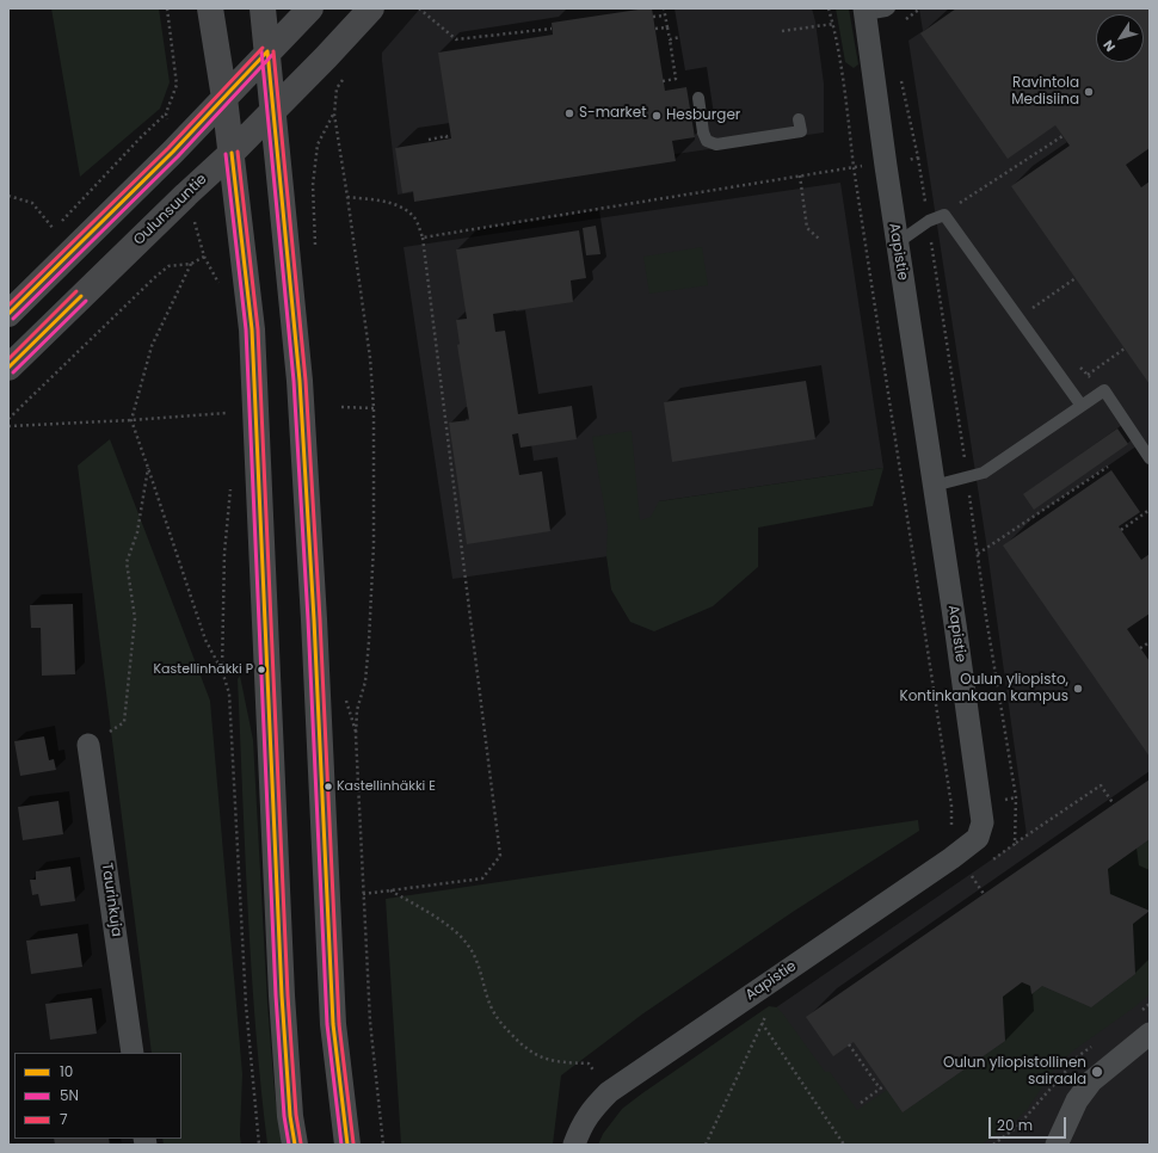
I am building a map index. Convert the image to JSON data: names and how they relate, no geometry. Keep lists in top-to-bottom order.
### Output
{
  "streets": {
    "main road": ["Oulunsuuntie"],
    "street": ["Aapistie", "Taurinkuja"]
  },
  "places": [
    "Ravintola Medisiina",
    "S-market",
    "Hesburger",
    "Kastellinhäkki P",
    "Oulun yliopisto, Kontinkankaan kampus",
    "Kastellinhäkki E",
    "Oulun yliopistollinen sairaala"
  ],
  "lines": ["transit line 7", "transit line 10", "transit line 5N"],
  "legend": ["10", "5N", "7"],
  "scale_bar": "20 m",
  "north": "bottom left"
}
